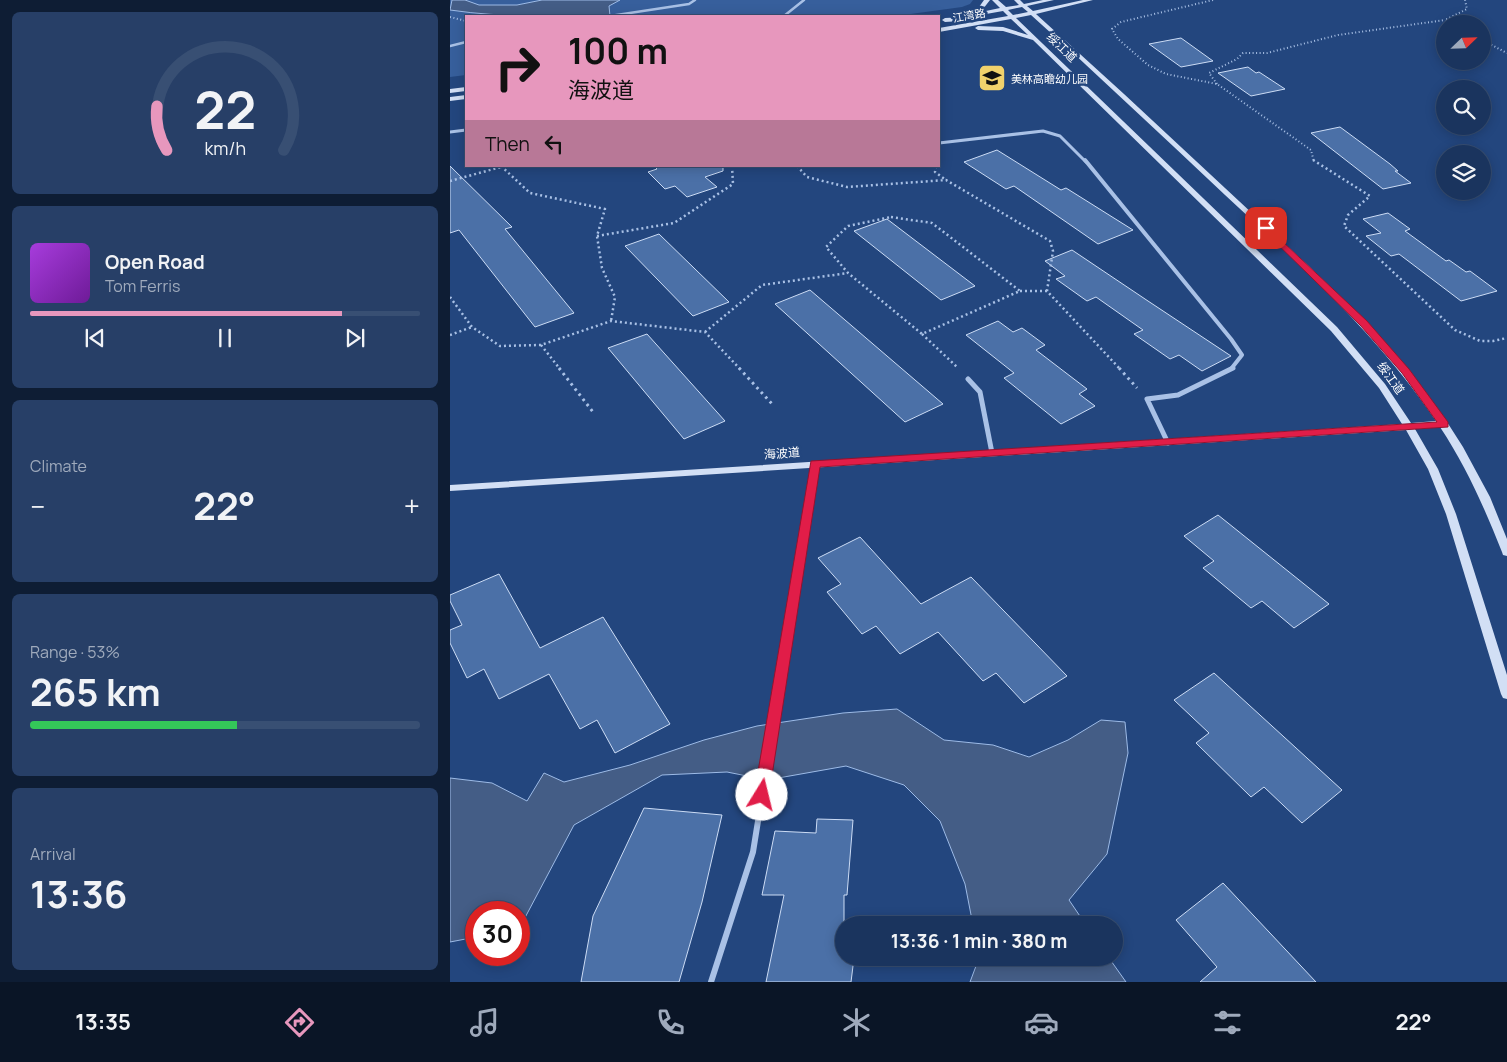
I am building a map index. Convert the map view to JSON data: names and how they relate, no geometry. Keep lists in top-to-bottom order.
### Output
{
  "streets": {
    "main road": ["江湾路", "绥江道", "海波道"]
  },
  "crossings": [
    ["江湾路", "绥江道"],
    ["绥江道", "海波道"]
  ],
  "places": {
    "school or university": ["美林高瞻幼儿园"]
  },
  "north": "top right",
  "page": {
    "turn": ["100 m", "海波道"],
    "then": "Then",
    "song": ["Open Road", "Tom Ferris"],
    "tile": [
      "Climate",
      ["Range · 53%", "265 km"],
      ["Arrival", "13:36"]
    ],
    "heat": ["−", "22°", "+"],
    "limit": "30",
    "trip": "13:36 · 1 min · 380 m",
    "tabs": ["13:35", "22°"],
    "gauge": ["22", "km/h"]
  }
}
